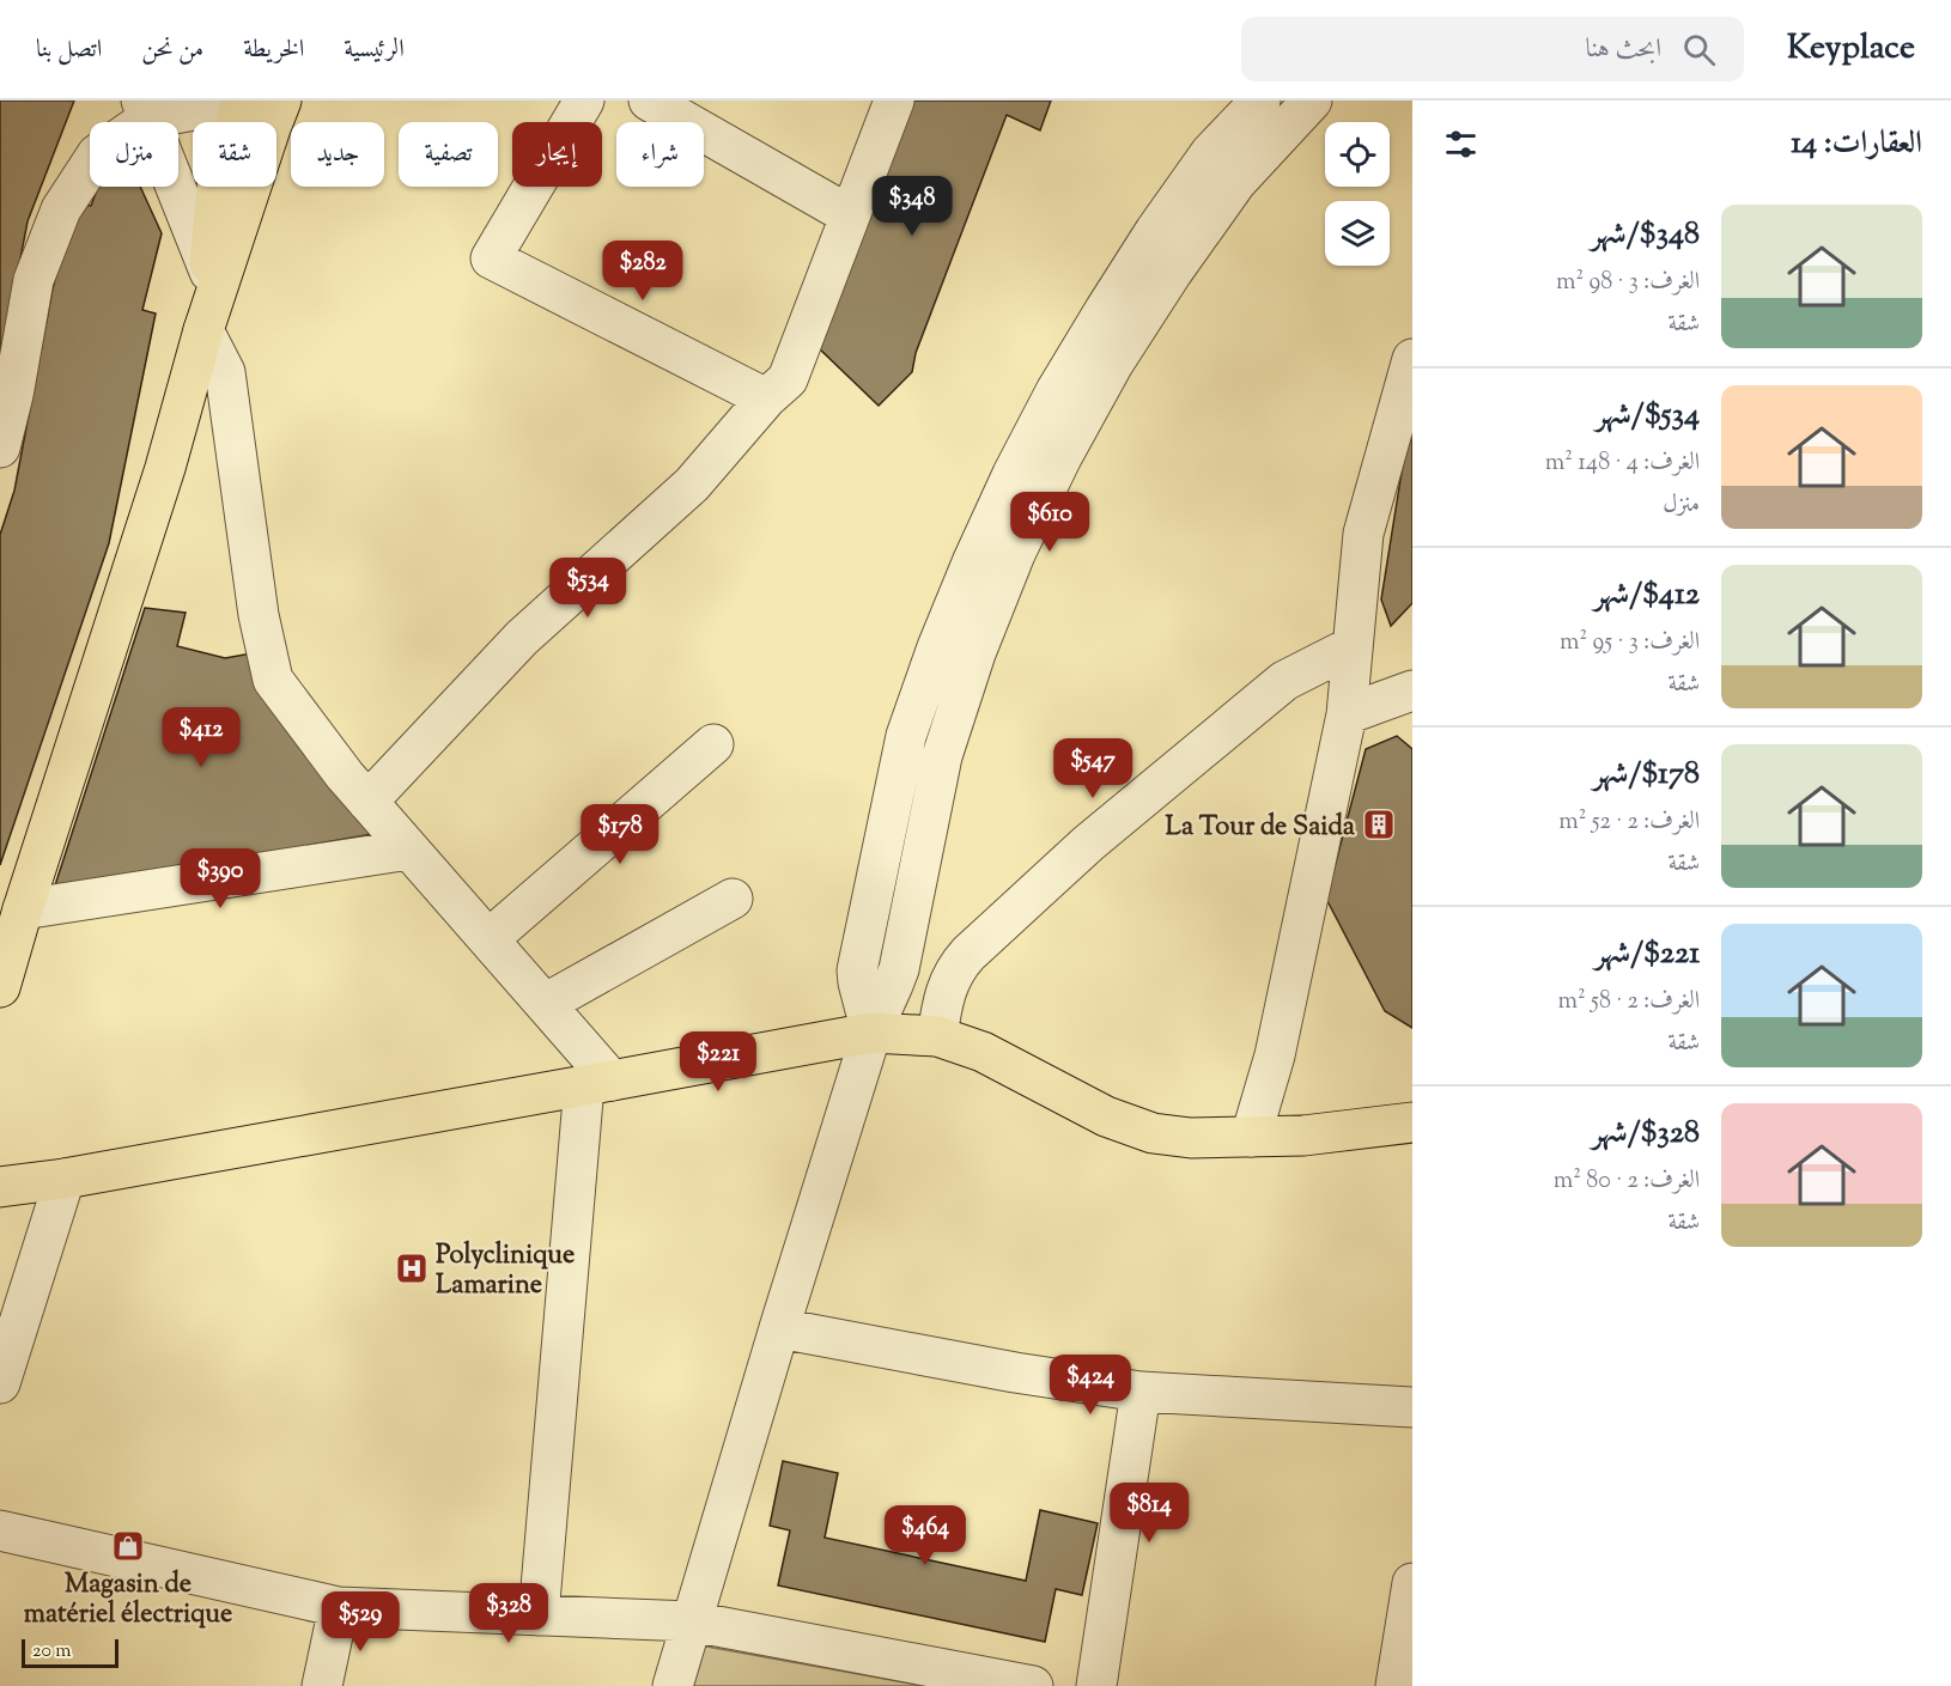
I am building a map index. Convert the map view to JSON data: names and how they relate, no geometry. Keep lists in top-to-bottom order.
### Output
{
  "places": {
    "building": ["La Tour de Saida"],
    "hospital": ["Polyclinique Lamarine"],
    "shop": ["Magasin de matériel électrique"]
  },
  "scale_bar": "20 m",
  "page": {
    "header": "Keyplace",
    "search": "ابحث هنا",
    "nav": [
      "الرئيسية",
      "الخريطة",
      "من نحن",
      "اتصل بنا"
    ],
    "heading": "العقارات: 14",
    "chip": [
      "شراء",
      "إيجار",
      "تصفية",
      "جديد",
      "شقة",
      "منزل"
    ],
    "price": [
      "$348",
      "$282",
      "$610",
      "$534",
      "$412",
      "$547",
      "$178",
      "$390",
      "$221",
      "$424",
      "$814",
      "$464",
      "$328",
      "$529"
    ],
    "list": [
      {
        "name": "$348/شهر",
        "note": "الغرف: 3 · 98 m² · شقة"
      },
      {
        "name": "$534/شهر",
        "note": "الغرف: 4 · 148 m² · منزل"
      },
      {
        "name": "$412/شهر",
        "note": "الغرف: 3 · 95 m² · شقة"
      },
      {
        "name": "$178/شهر",
        "note": "الغرف: 2 · 52 m² · شقة"
      },
      {
        "name": "$221/شهر",
        "note": "الغرف: 2 · 58 m² · شقة"
      },
      {
        "name": "$328/شهر",
        "note": "الغرف: 2 · 80 m² · شقة"
      }
    ],
    "scale": "20 m"
  }
}
